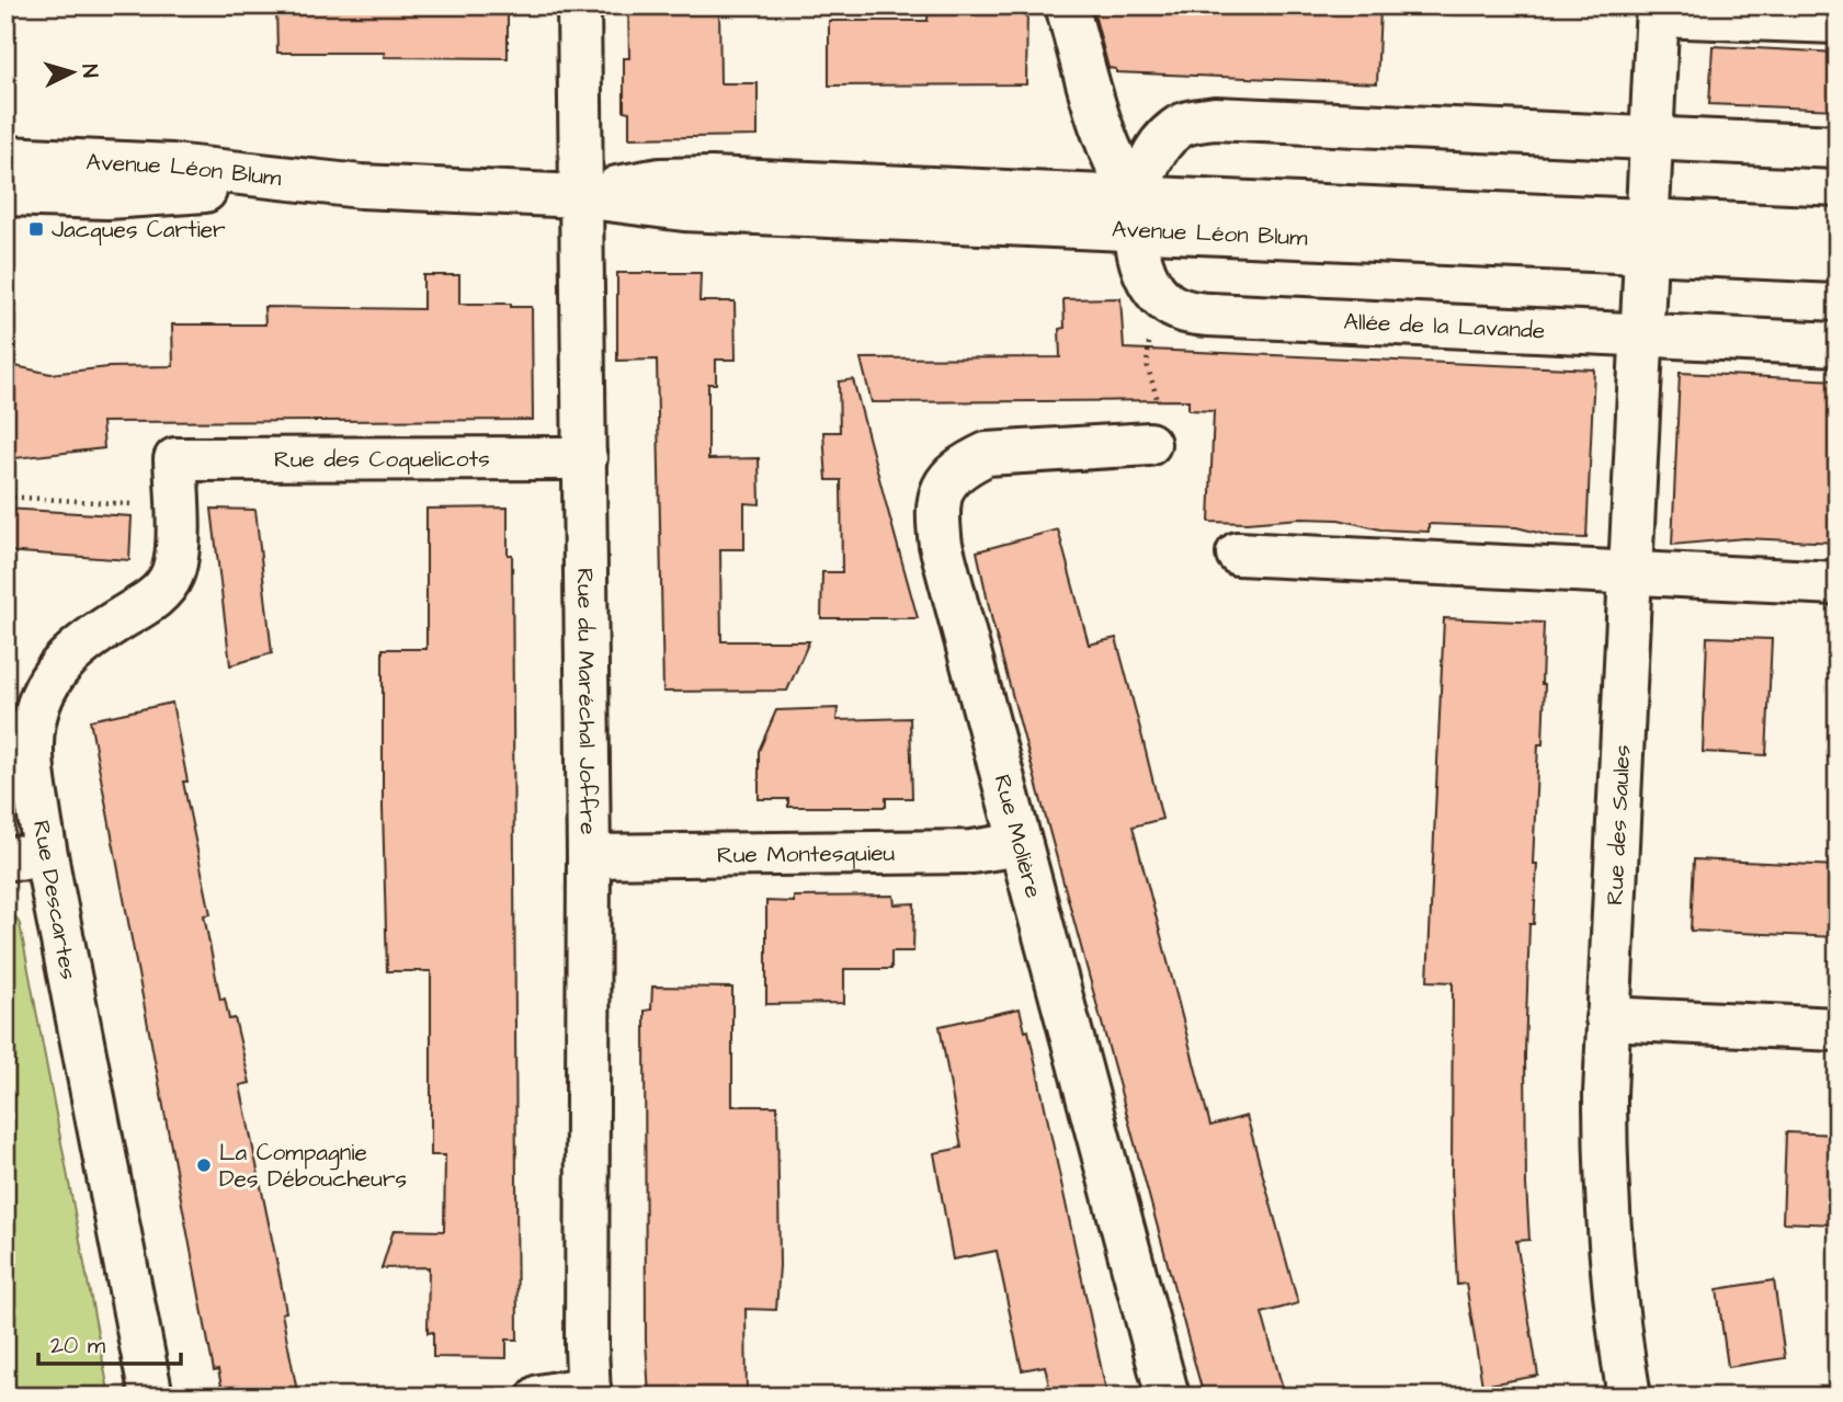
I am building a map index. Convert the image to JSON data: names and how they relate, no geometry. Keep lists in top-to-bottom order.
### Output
{
  "streets": {
    "street": [
      "Avenue Léon Blum",
      "Allée de la Lavande",
      "Rue des Coquelicots",
      "Rue du Maréchal Joffre",
      "Rue des Saules",
      "Rue Molière",
      "Rue Montesquieu",
      "Rue Descartes"
    ]
  },
  "crossings": [
    ["Avenue Léon Blum", "Rue du Maréchal Joffre"],
    ["Avenue Léon Blum", "Rue des Saules"],
    ["Allée de la Lavande", "Rue des Saules"],
    ["Rue des Coquelicots", "Rue du Maréchal Joffre"],
    ["Rue des Coquelicots", "Rue Descartes"],
    ["Rue du Maréchal Joffre", "Rue Montesquieu"],
    ["Rue Molière", "Rue Montesquieu"]
  ],
  "places": {
    "transit": ["Jacques Cartier"],
    "other": ["La Compagnie Des Déboucheurs"]
  },
  "scale_bar": "20 m",
  "north": "right"
}
